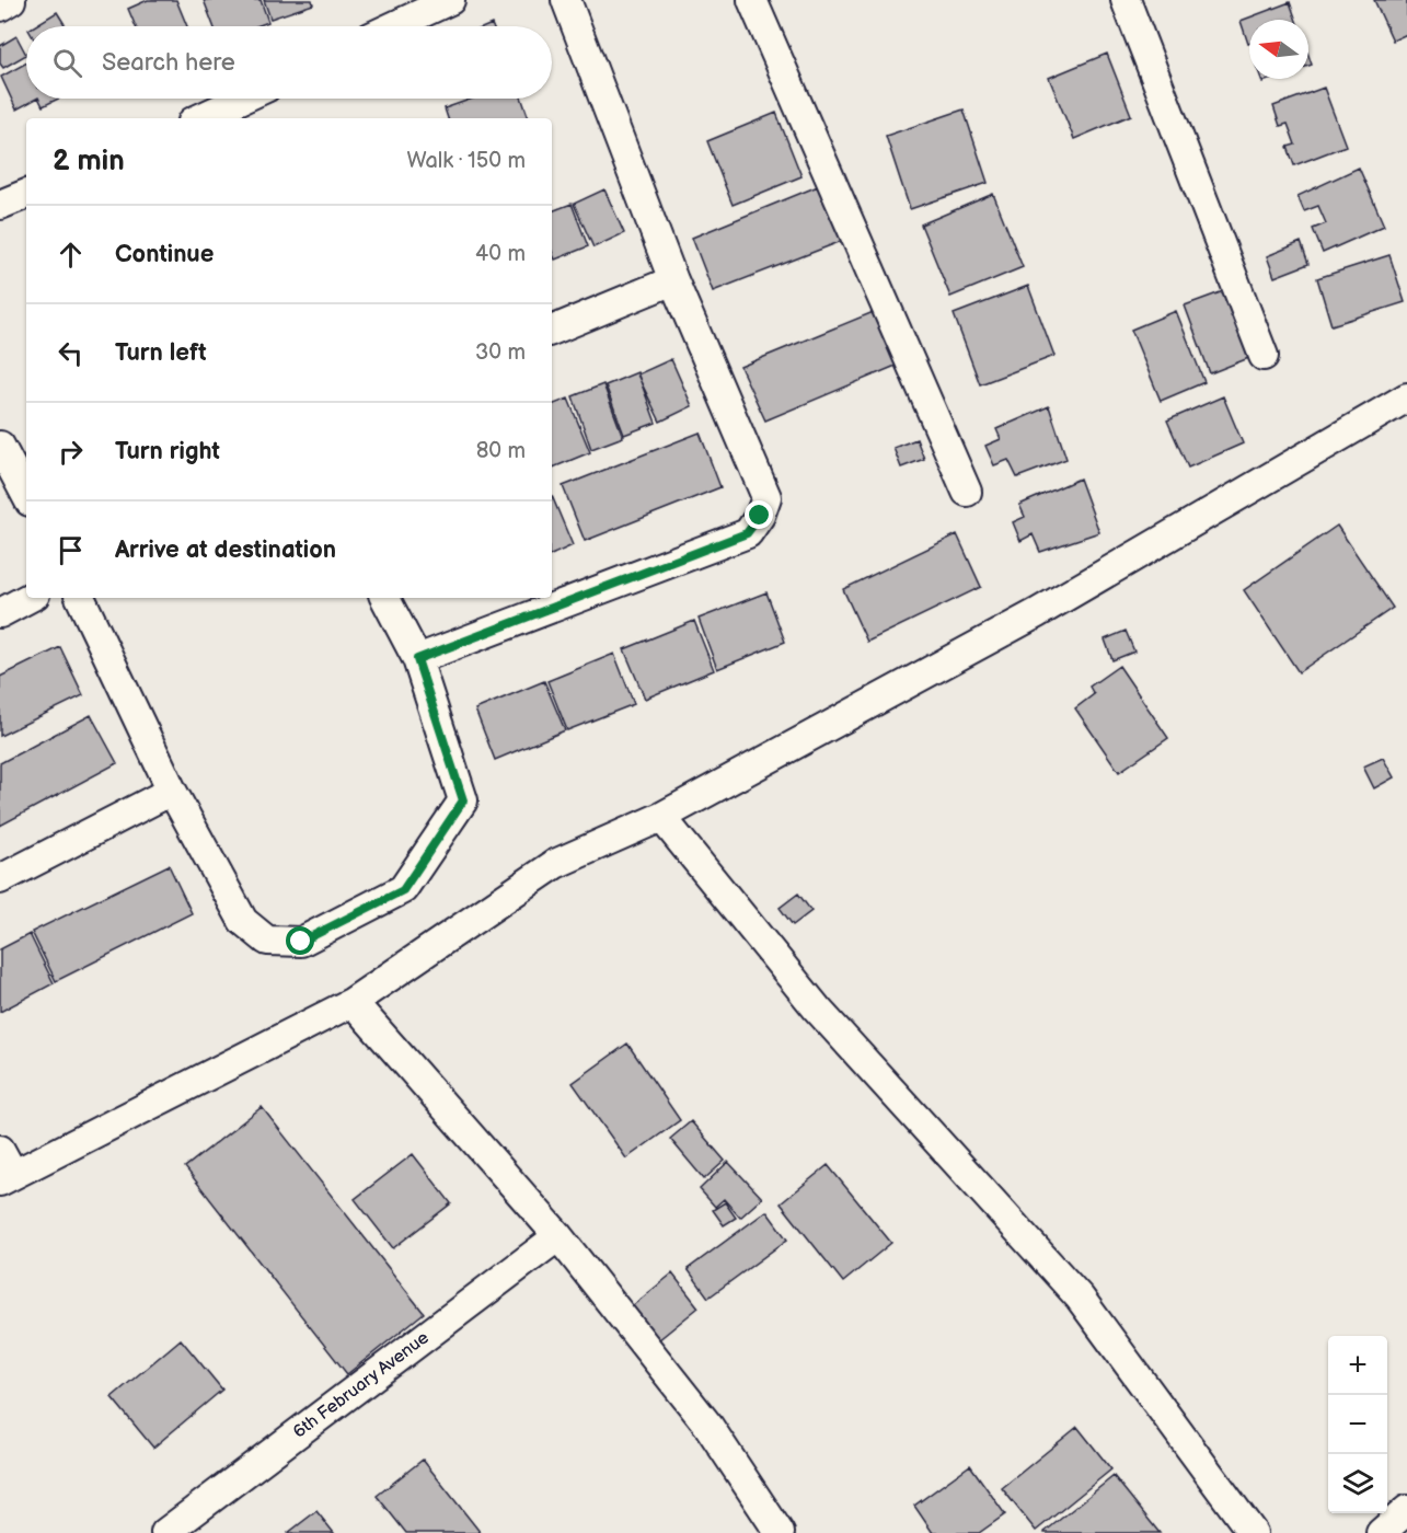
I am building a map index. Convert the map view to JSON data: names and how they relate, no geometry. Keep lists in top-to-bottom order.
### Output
{
  "streets": {
    "street": ["6th February Avenue"]
  },
  "north": "left",
  "page": {
    "search": "Search here",
    "heading": ["2 min", "Walk · 150 m"],
    "list": [
      ["Continue", "40 m"],
      ["Turn left", "30 m"],
      ["Turn right", "80 m"],
      "Arrive at destination"
    ],
    "map_buttons": ["+", "−"]
  }
}
